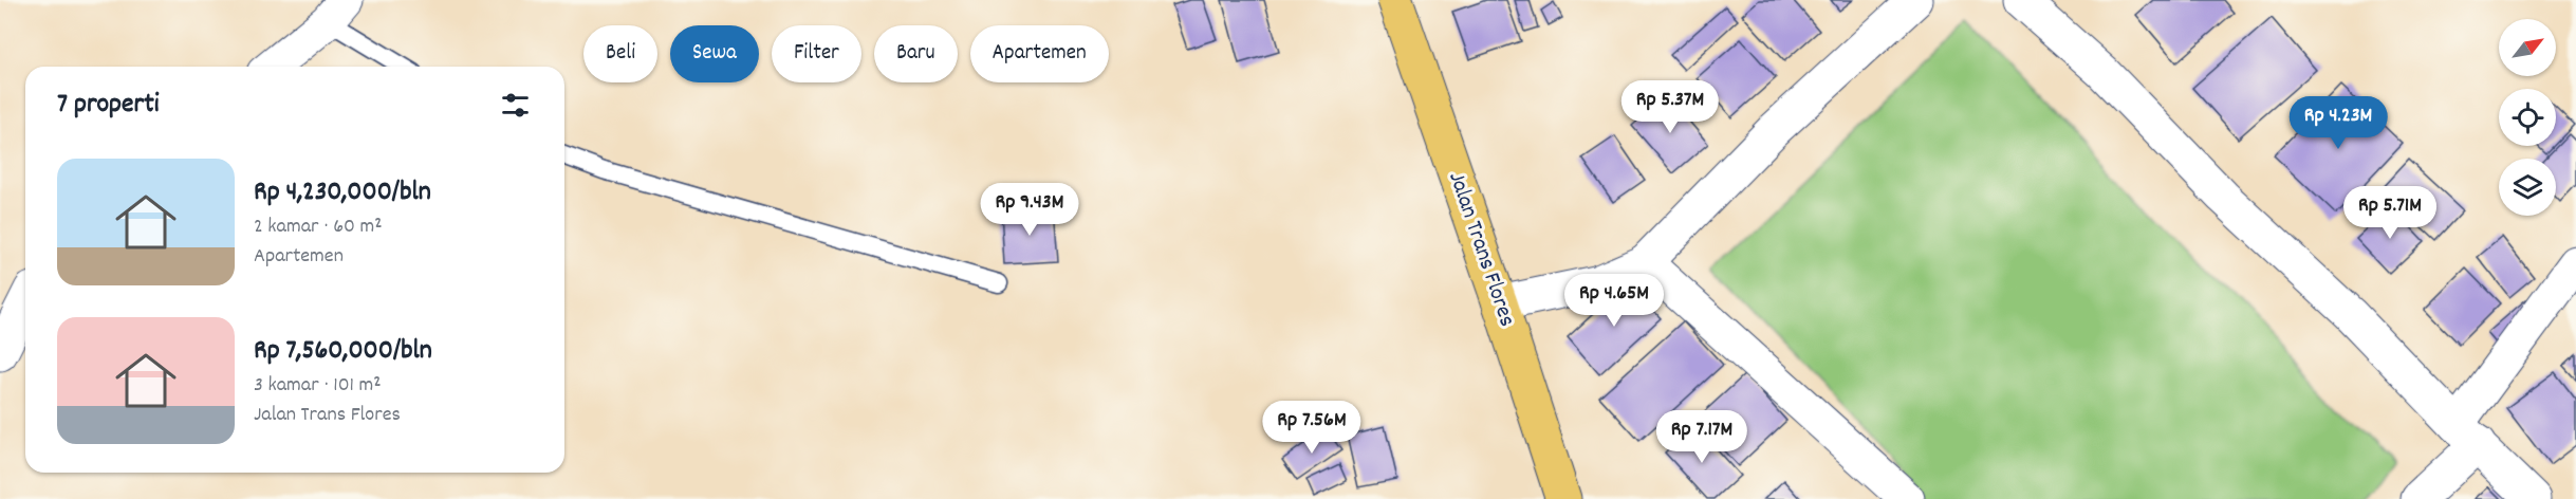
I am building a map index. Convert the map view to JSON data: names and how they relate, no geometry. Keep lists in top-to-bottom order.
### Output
{
  "streets": {
    "highway": ["Jalan Trans Flores"]
  },
  "north": "top right",
  "page": {
    "chip": [
      "Beli",
      "Sewa",
      "Filter",
      "Baru",
      "Apartemen"
    ],
    "heading": "7 properti",
    "price": [
      "Rp 5.37M",
      "Rp 4.23M",
      "Rp 9.43M",
      "Rp 5.71M",
      "Rp 4.65M",
      "Rp 7.56M",
      "Rp 7.17M"
    ],
    "list": [
      {
        "name": "Rp 4,230,000/bln",
        "note": "2 kamar · 60 m² · Apartemen"
      },
      {
        "name": "Rp 7,560,000/bln",
        "note": "3 kamar · 101 m² · Jalan Trans Flores"
      }
    ]
  }
}
